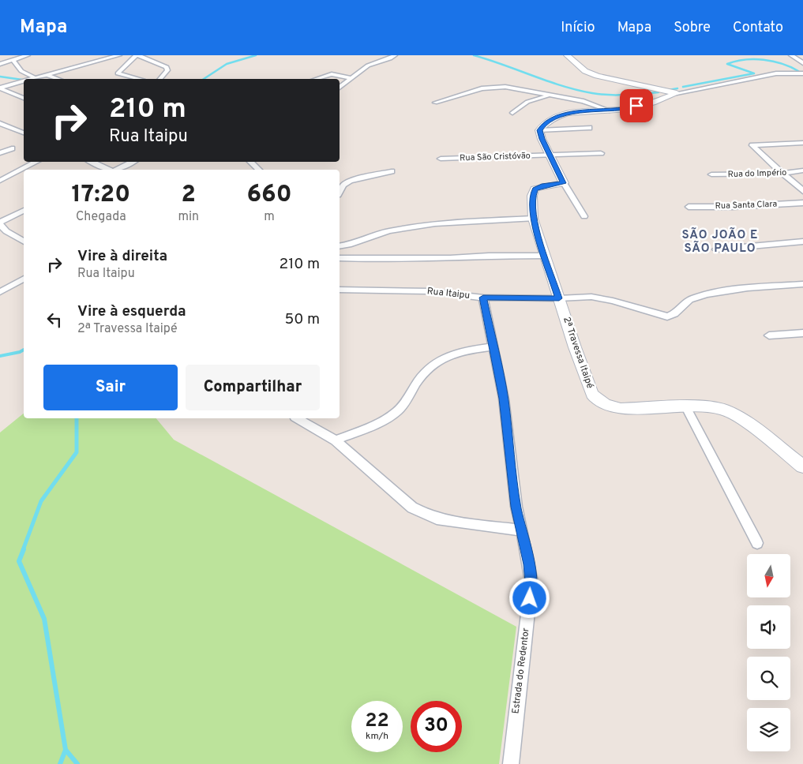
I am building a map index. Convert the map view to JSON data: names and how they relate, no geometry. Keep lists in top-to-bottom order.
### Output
{
  "streets": {
    "street": [
      "Rua São Cristóvão",
      "Rua do Império",
      "Rua Santa Clara",
      "Rua Itaipu",
      "2ª Travessa Itaipé",
      "Estrada do Redentor"
    ]
  },
  "crossings": [
    ["Rua Itaipu", "2ª Travessa Itaipé"],
    ["Rua Itaipu", "Estrada do Redentor"]
  ],
  "districts": ["SÃO JOÃO E SÃO PAULO"],
  "north": "bottom",
  "page": {
    "header": "Mapa",
    "nav": [
      "Início",
      "Mapa",
      "Sobre",
      "Contato"
    ],
    "turn": ["210 m", "Rua Itaipu"],
    "eta": [
      "17:20",
      "Chegada",
      "2",
      "min",
      "660",
      "m"
    ],
    "list": [
      {
        "name": "Vire à direita",
        "note": "Rua Itaipu",
        "value": "210 m"
      },
      {
        "name": "Vire à esquerda",
        "note": "2ª Travessa Itaipé",
        "value": "50 m"
      }
    ],
    "buttons": ["Sair", "Compartilhar"],
    "speed": "22 km/h",
    "limit": "30"
  }
}
